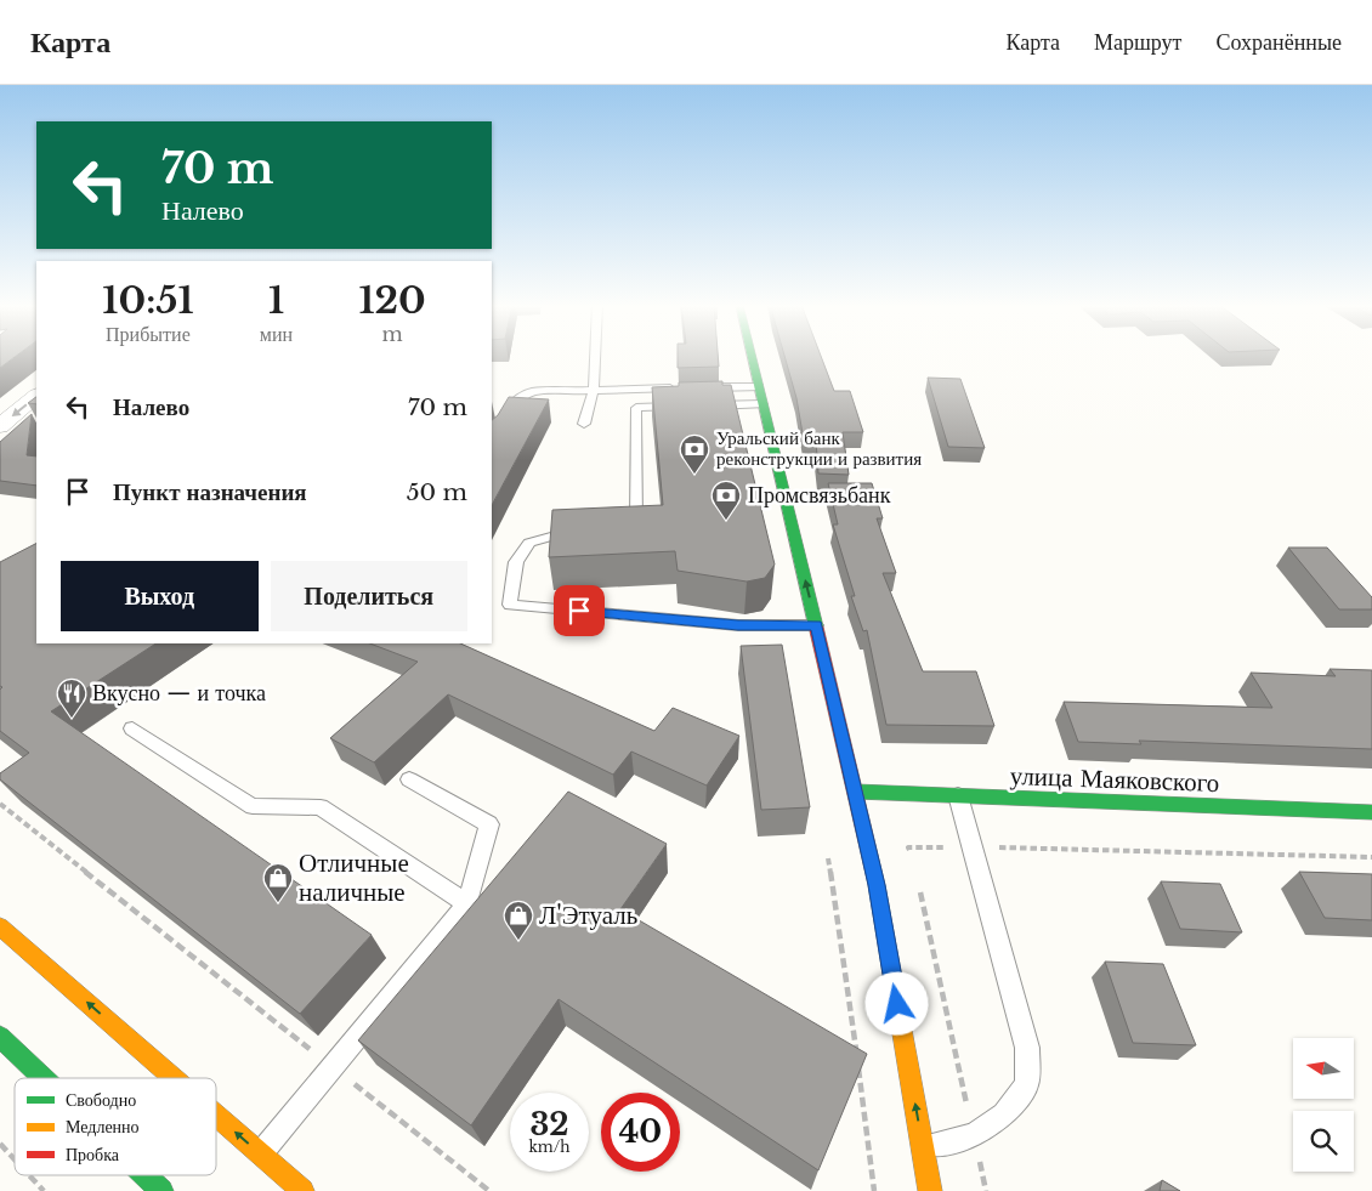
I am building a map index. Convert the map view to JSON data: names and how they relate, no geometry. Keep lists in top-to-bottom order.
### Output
{
  "streets": {
    "street": ["улица Маяковского"]
  },
  "places": {
    "bank": ["Уральский банк реконструкции и развития", "Промсвязьбанк"],
    "restaurant": ["Вкусно — и точка"],
    "shop": ["Отличные наличные", "Л'Этуаль"]
  },
  "legend": ["Свободно", "Медленно", "Пробка"],
  "north": "left",
  "page": {
    "header": "Карта",
    "nav": ["Карта", "Маршрут", "Сохранённые"],
    "turn": ["70 m", "Налево"],
    "eta": [
      "10:51",
      "Прибытие",
      "1",
      "мин",
      "120",
      "m"
    ],
    "list": [
      {
        "name": "Налево",
        "value": "70 m"
      },
      {
        "name": "Пункт назначения",
        "value": "50 m"
      }
    ],
    "buttons": ["Выход", "Поделиться"],
    "speed": "32 km/h",
    "limit": "40"
  }
}
